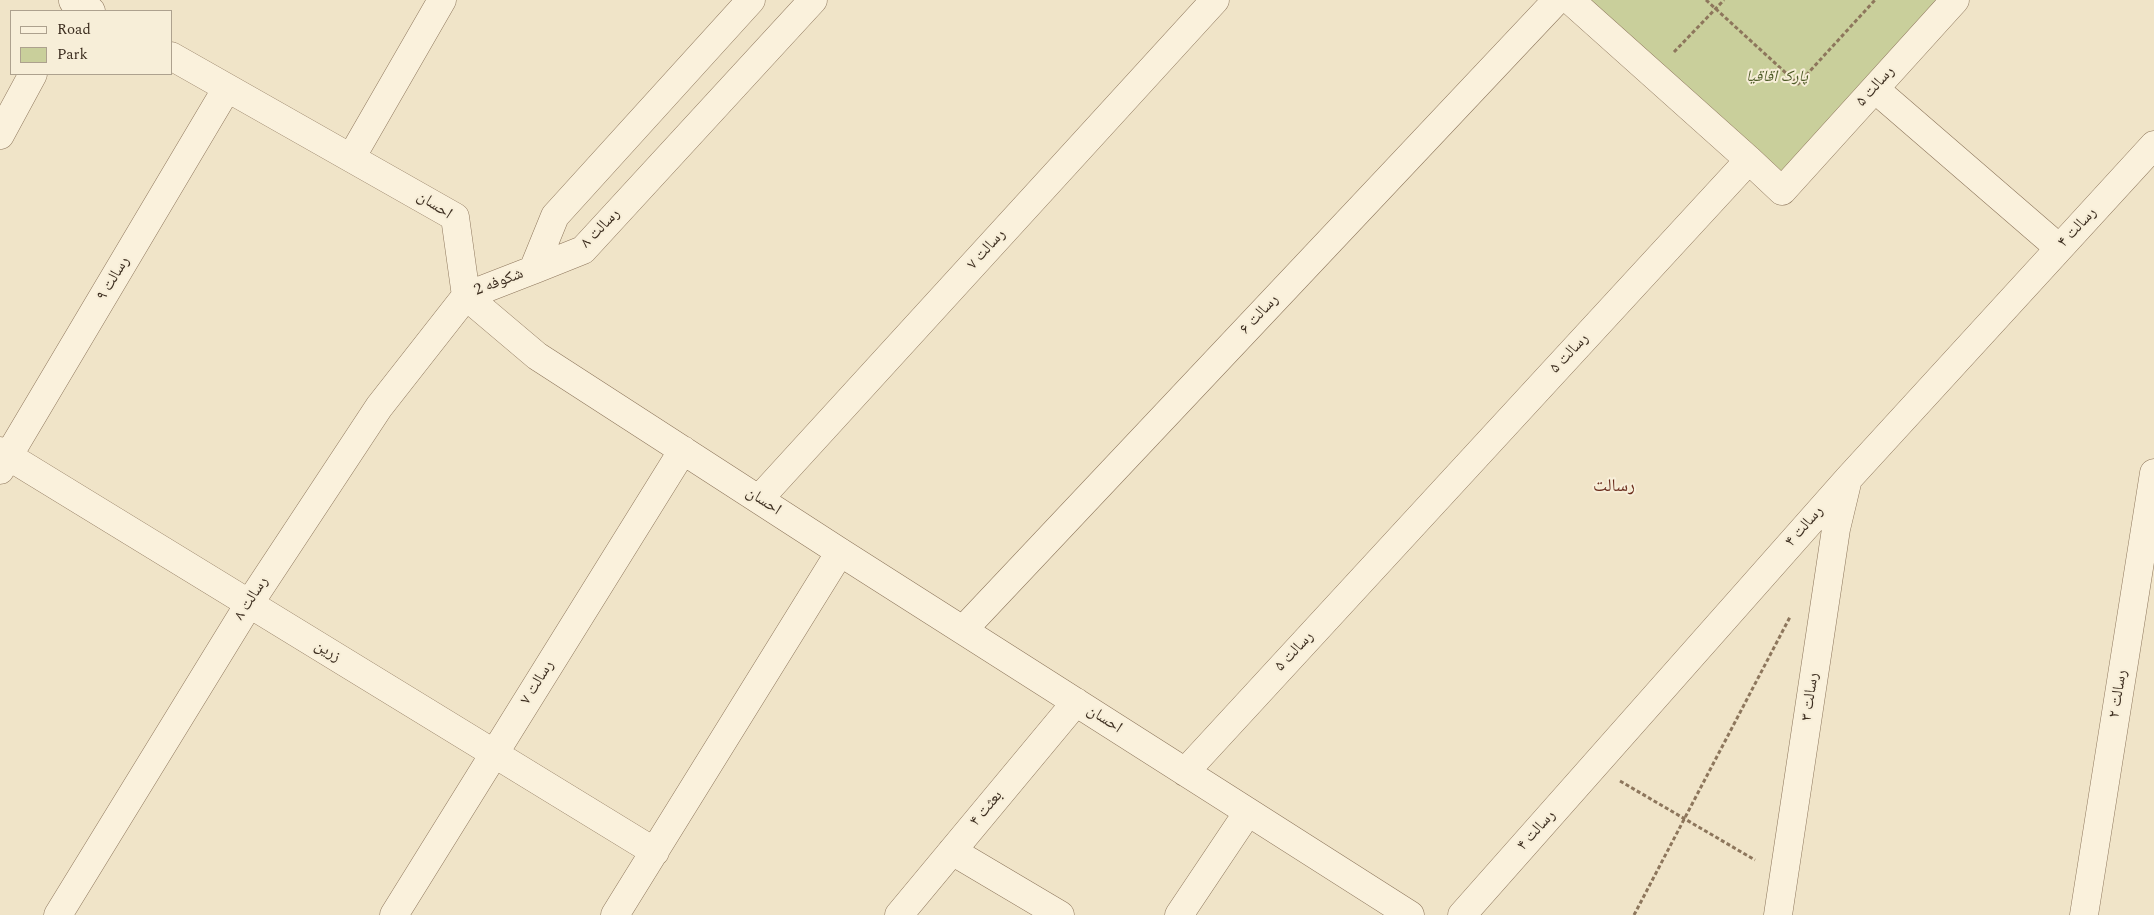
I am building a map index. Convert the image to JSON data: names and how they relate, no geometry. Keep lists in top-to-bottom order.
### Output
{
  "streets": {
    "street": [
      "رسالت ۵",
      "احسان",
      "رسالت ۴",
      "رسالت ۸",
      "رسالت ۷",
      "رسالت ۹",
      "شکوفه 2",
      "رسالت ۶",
      "زرین",
      "رسالت ۲",
      "رسالت ۳",
      "بعثت ۴"
    ]
  },
  "crossings": [
    ["رسالت ۵", "احسان"],
    ["احسان", "رسالت ۸"],
    ["احسان", "رسالت ۷"],
    ["احسان", "رسالت ۹"],
    ["احسان", "شکوفه 2"],
    ["احسان", "رسالت ۶"],
    ["احسان", "بعثت ۴"],
    ["رسالت ۴", "رسالت ۳"],
    ["رسالت ۸", "شکوفه 2"],
    ["رسالت ۸", "زرین"],
    ["رسالت ۷", "زرین"],
    ["رسالت ۹", "زرین"]
  ],
  "districts": ["رسالت"],
  "parks": ["پارک اقاقیا"],
  "legend": ["Road", "Park"]
}
